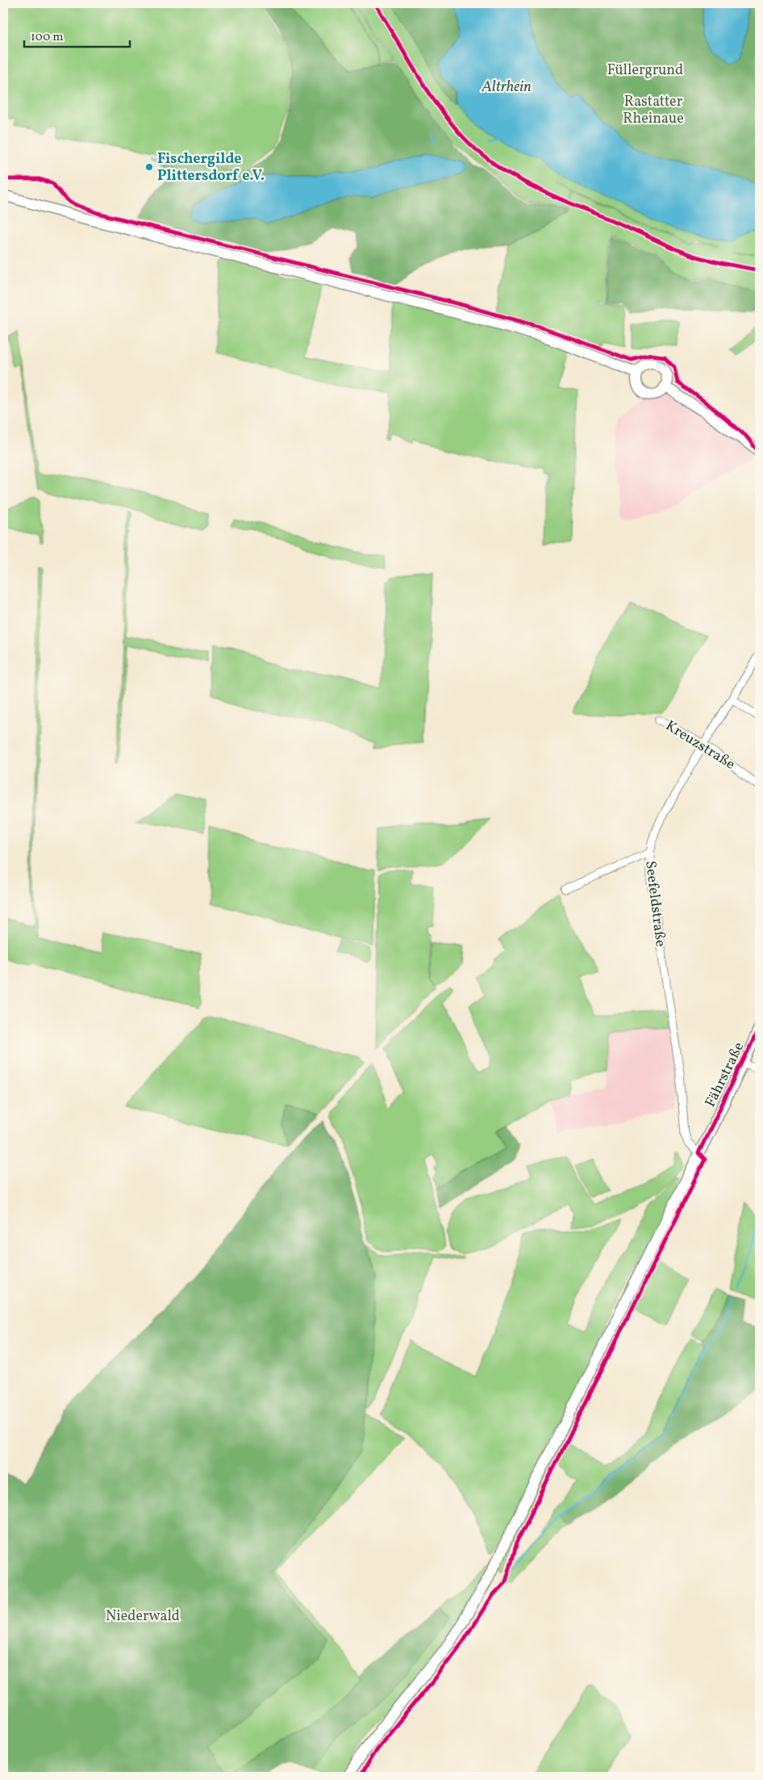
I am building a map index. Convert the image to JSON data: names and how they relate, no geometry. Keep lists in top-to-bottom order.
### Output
{
  "streets": {
    "main road": ["Fährstraße"],
    "street": ["Kreuzstraße", "Seefeldstraße"]
  },
  "crossings": [
    ["Kreuzstraße", "Seefeldstraße"],
    ["Seefeldstraße", "Fährstraße"]
  ],
  "water": ["Altrhein"],
  "parks": ["Füllergrund", "Rastatter Rheinaue", "Niederwald"],
  "places": ["Fischergilde Plittersdorf e.V."],
  "scale_bar": "100 m"
}
